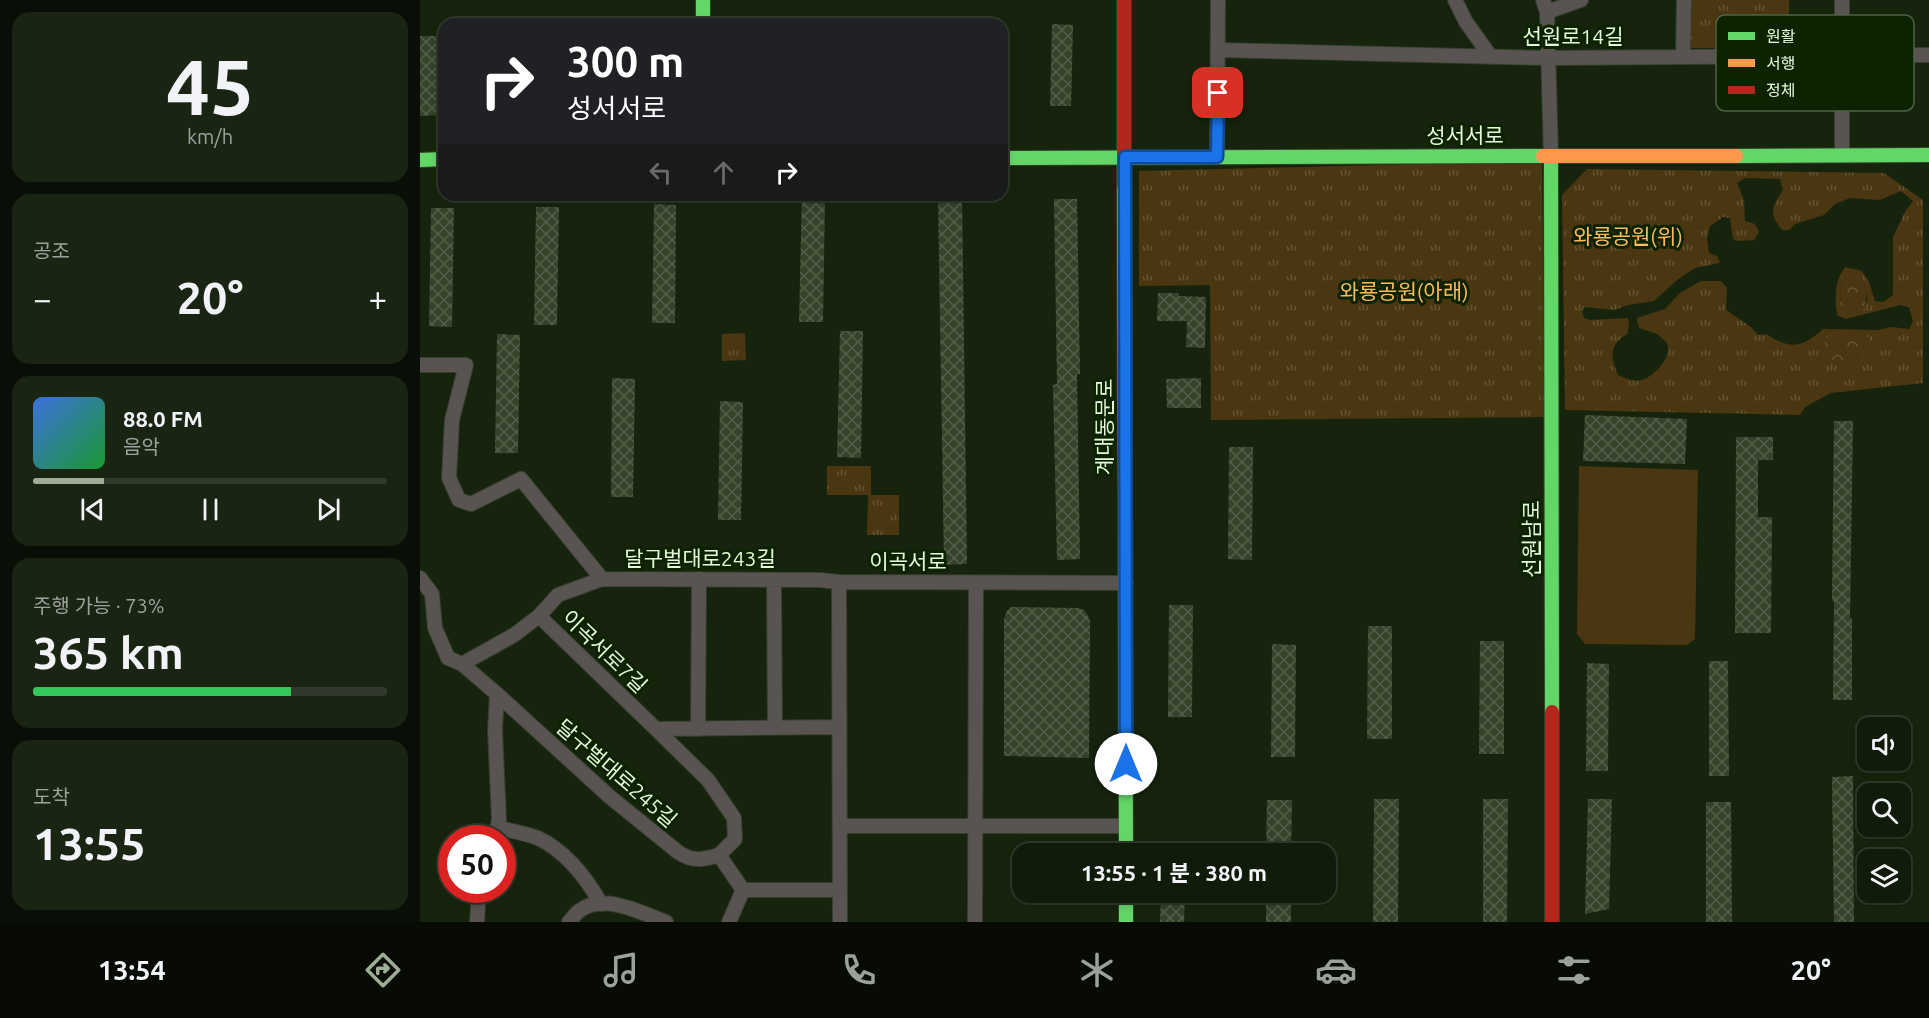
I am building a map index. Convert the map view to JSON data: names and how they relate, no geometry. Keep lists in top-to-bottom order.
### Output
{
  "streets": {
    "main road": ["성서서로", "계대동문로", "선원남로"],
    "street": [
      "선원로14길",
      "달구벌대로243길",
      "이곡서로",
      "이곡서로7길",
      "달구벌대로245길"
    ]
  },
  "crossings": [
    ["성서서로", "계대동문로"],
    ["성서서로", "선원남로"],
    ["달구벌대로243길", "이곡서로"],
    ["이곡서로7길", "달구벌대로245길"]
  ],
  "parks": ["와룡공원(위)", "와룡공원(아래)"],
  "legend": ["원활", "서행", "정체"],
  "page": {
    "tile": [
      ["45", "km/h"],
      "공조",
      ["주행 가능 · 73%", "365 km"],
      ["도착", "13:55"]
    ],
    "turn": ["300 m", "성서서로"],
    "heat": ["−", "20°", "+"],
    "song": ["88.0 FM", "음악"],
    "limit": "50",
    "trip": "13:55 · 1 분 · 380 m",
    "tabs": ["13:54", "20°"]
  }
}
